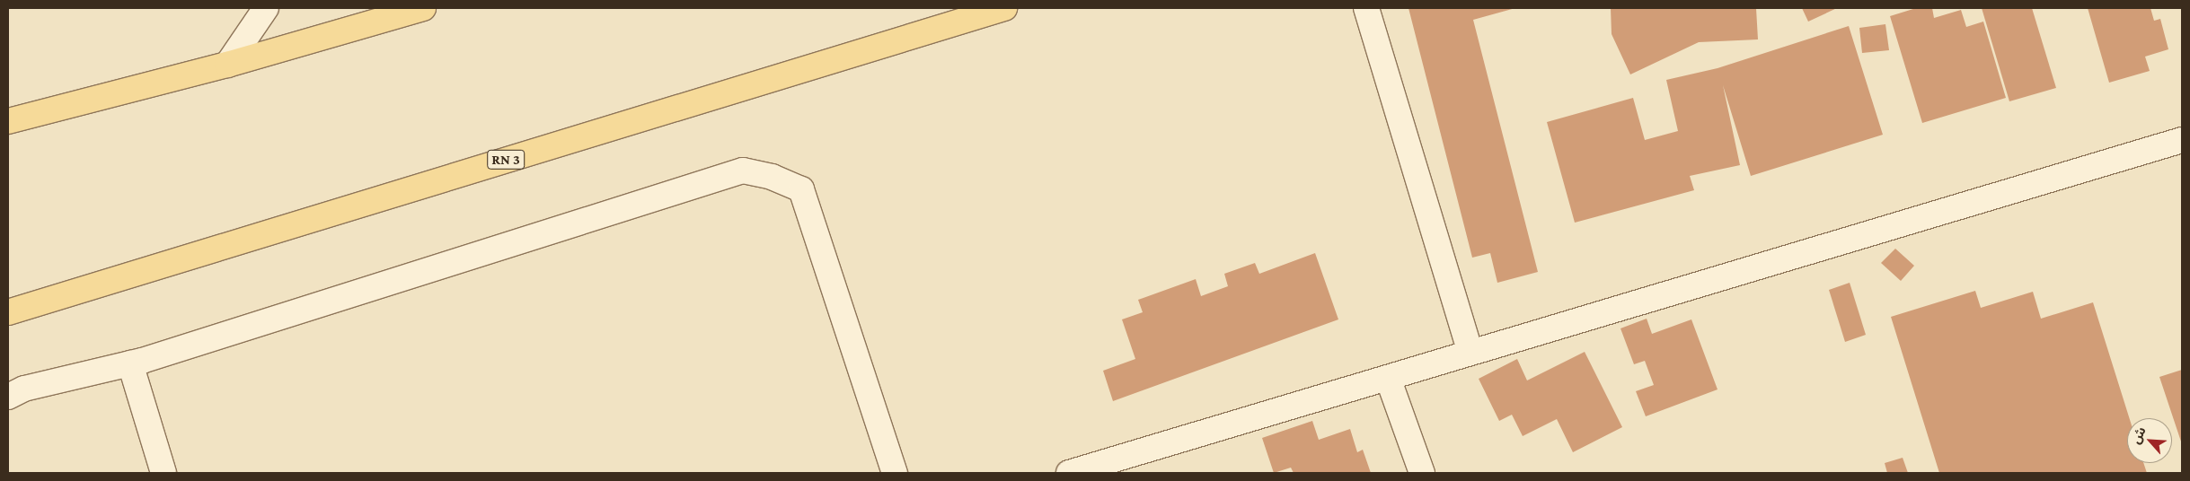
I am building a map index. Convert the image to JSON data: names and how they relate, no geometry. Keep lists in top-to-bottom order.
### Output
{
  "streets": {
    "main road": ["RN 3"]
  },
  "north": "top left"
}
